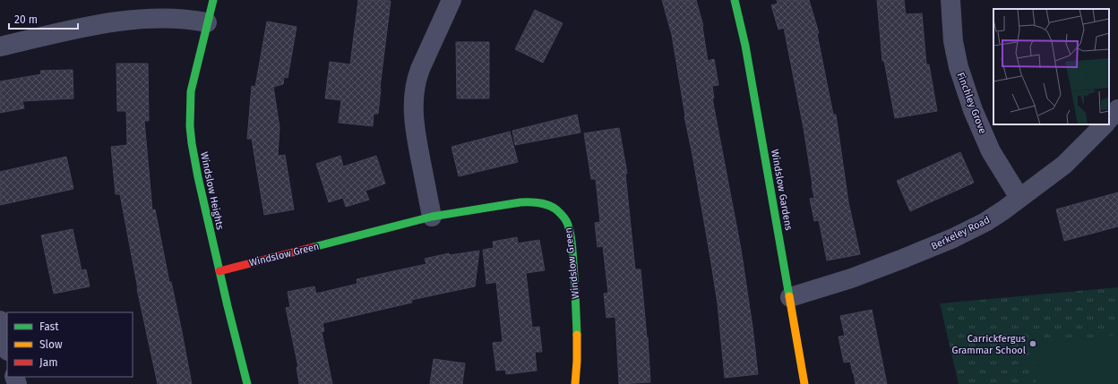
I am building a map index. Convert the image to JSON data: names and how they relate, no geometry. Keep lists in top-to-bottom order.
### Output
{
  "streets": {
    "street": [
      "Finchley Grove",
      "Windslow Gardens",
      "Windslow Heights",
      "Berkeley Road",
      "Windslow Green"
    ]
  },
  "crossings": [
    ["Finchley Grove", "Berkeley Road"],
    ["Windslow Gardens", "Berkeley Road"],
    ["Windslow Heights", "Windslow Green"]
  ],
  "places": ["Carrickfergus Grammar School"],
  "legend": ["Fast", "Slow", "Jam"],
  "scale_bar": "20 m"
}
